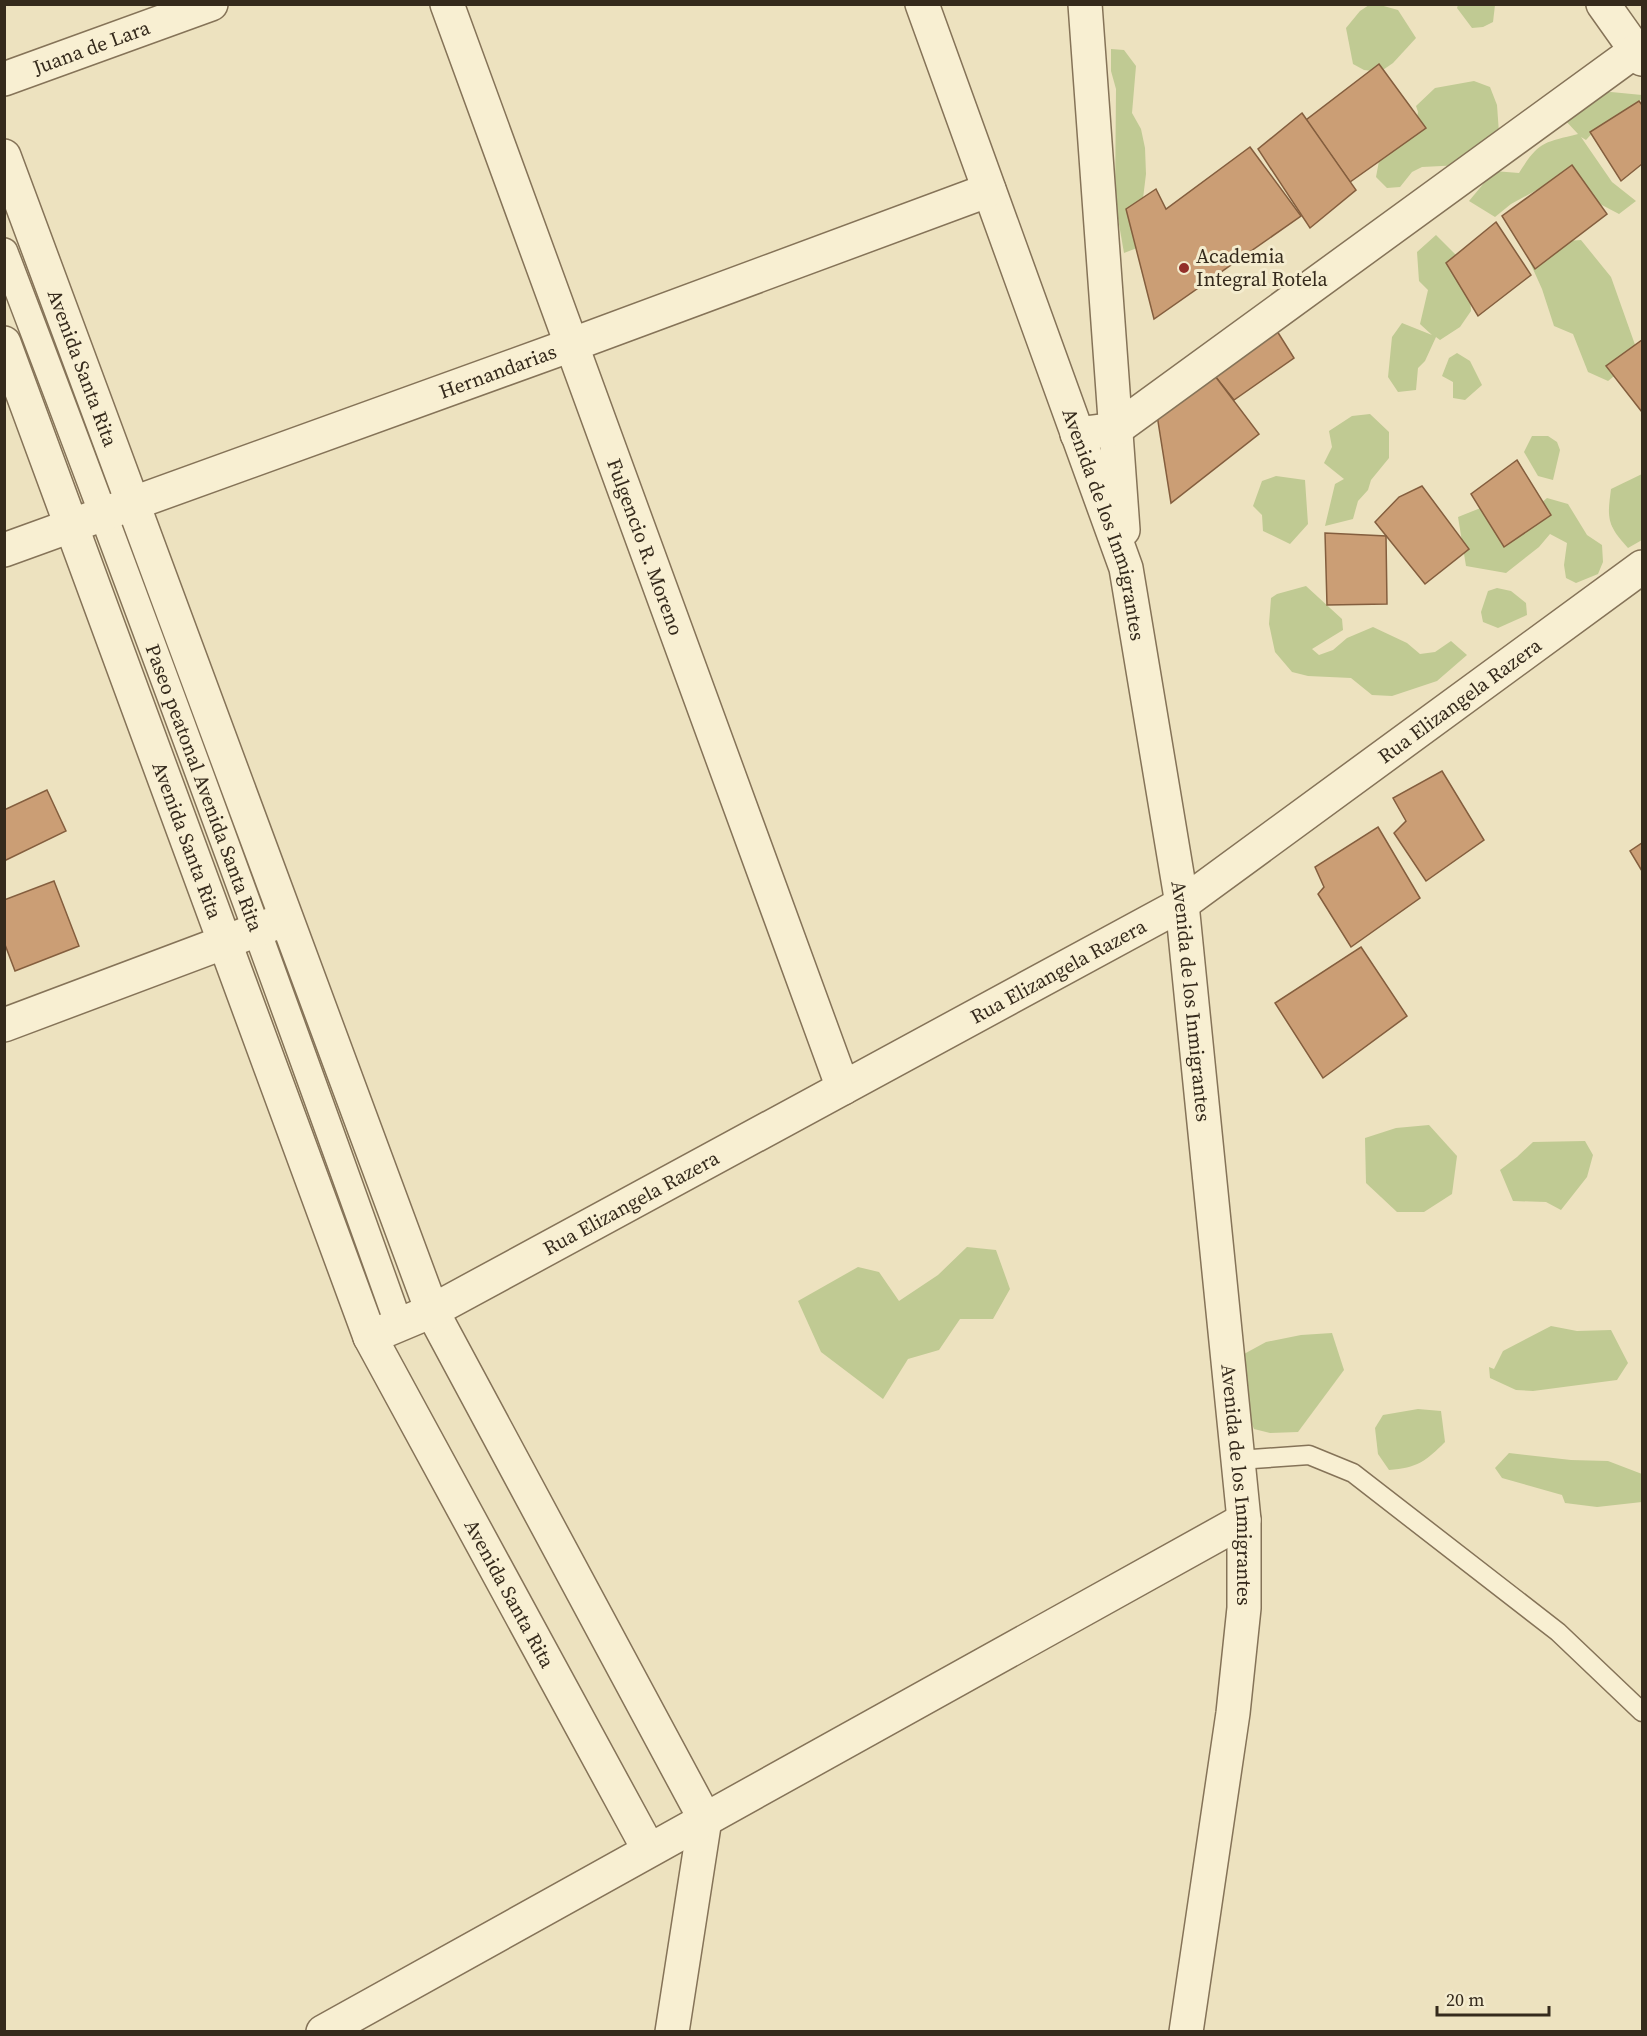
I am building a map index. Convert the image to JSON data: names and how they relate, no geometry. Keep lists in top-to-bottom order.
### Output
{
  "streets": {
    "street": [
      "Juana de Lara",
      "Avenida Santa Rita",
      "Hernandarias",
      "Avenida de los Inmigrantes",
      "Fulgencio R. Moreno",
      "Rua Elizangela Razera",
      "Paseo peatonal Avenida Santa Rita"
    ]
  },
  "crossings": [
    ["Avenida Santa Rita", "Hernandarias"],
    ["Avenida Santa Rita", "Rua Elizangela Razera"],
    ["Avenida Santa Rita", "Paseo peatonal Avenida Santa Rita"],
    ["Hernandarias", "Avenida de los Inmigrantes"],
    ["Hernandarias", "Fulgencio R. Moreno"],
    ["Avenida de los Inmigrantes", "Rua Elizangela Razera"],
    ["Fulgencio R. Moreno", "Rua Elizangela Razera"]
  ],
  "places": ["Academia Integral Rotela"],
  "scale_bar": "20 m"
}
